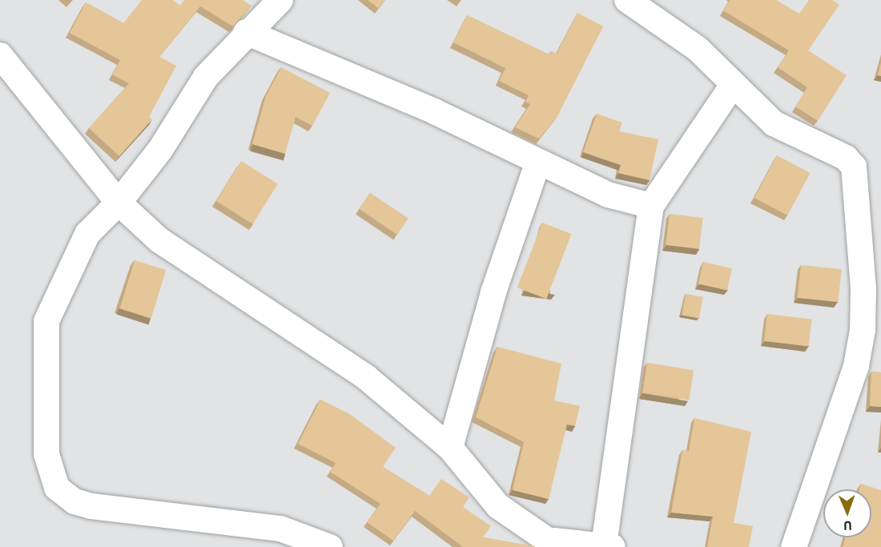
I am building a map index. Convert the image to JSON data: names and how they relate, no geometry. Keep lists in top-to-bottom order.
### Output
{
  "north": "bottom"
}
